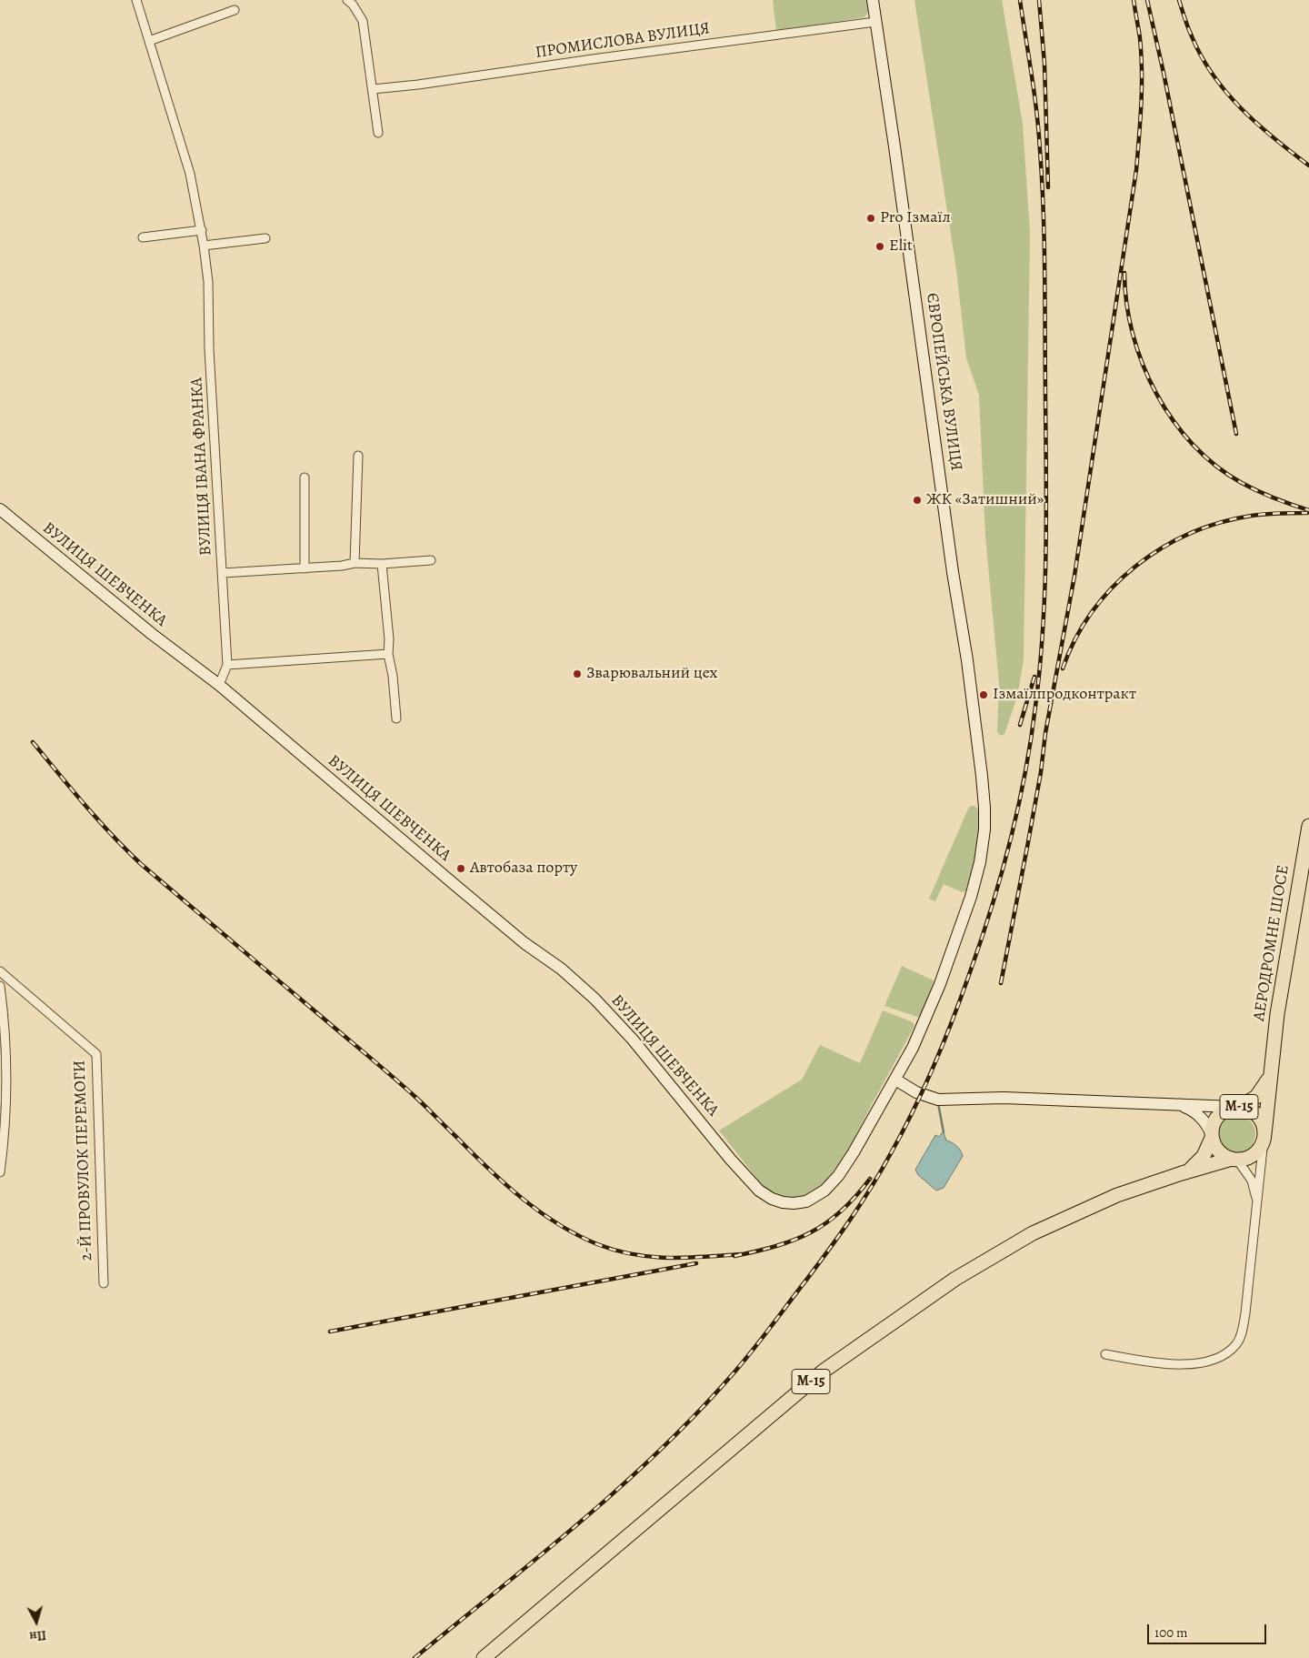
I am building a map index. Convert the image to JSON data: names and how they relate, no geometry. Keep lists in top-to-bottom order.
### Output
{
  "streets": {
    "highway": ["АЕРОДРОМНЕ ШОСЕ", "М-15"],
    "main road": ["ЄВРОПЕЙСЬКА ВУЛИЦЯ", "ВУЛИЦЯ ШЕВЧЕНКА"],
    "street": ["ПРОМИСЛОВА ВУЛИЦЯ", "ВУЛИЦЯ ІВАНА ФРАНКА", "2-Й ПРОВУЛОК ПЕРЕМОГИ"]
  },
  "crossings": [
    ["ПРОМИСЛОВА ВУЛИЦЯ", "ЄВРОПЕЙСЬКА ВУЛИЦЯ"],
    ["ЄВРОПЕЙСЬКА ВУЛИЦЯ", "ВУЛИЦЯ ШЕВЧЕНКА"],
    ["ВУЛИЦЯ ІВАНА ФРАНКА", "ВУЛИЦЯ ШЕВЧЕНКА"],
    ["АЕРОДРОМНЕ ШОСЕ", "М-15"]
  ],
  "places": [
    "Pro Ізмаїл",
    "Elit",
    "ЖК «Затишний»",
    "Зварювальний цех",
    "Ізмаїлпродконтракт",
    "Автобаза порту"
  ],
  "scale_bar": "100 m",
  "north": "bottom"
}
